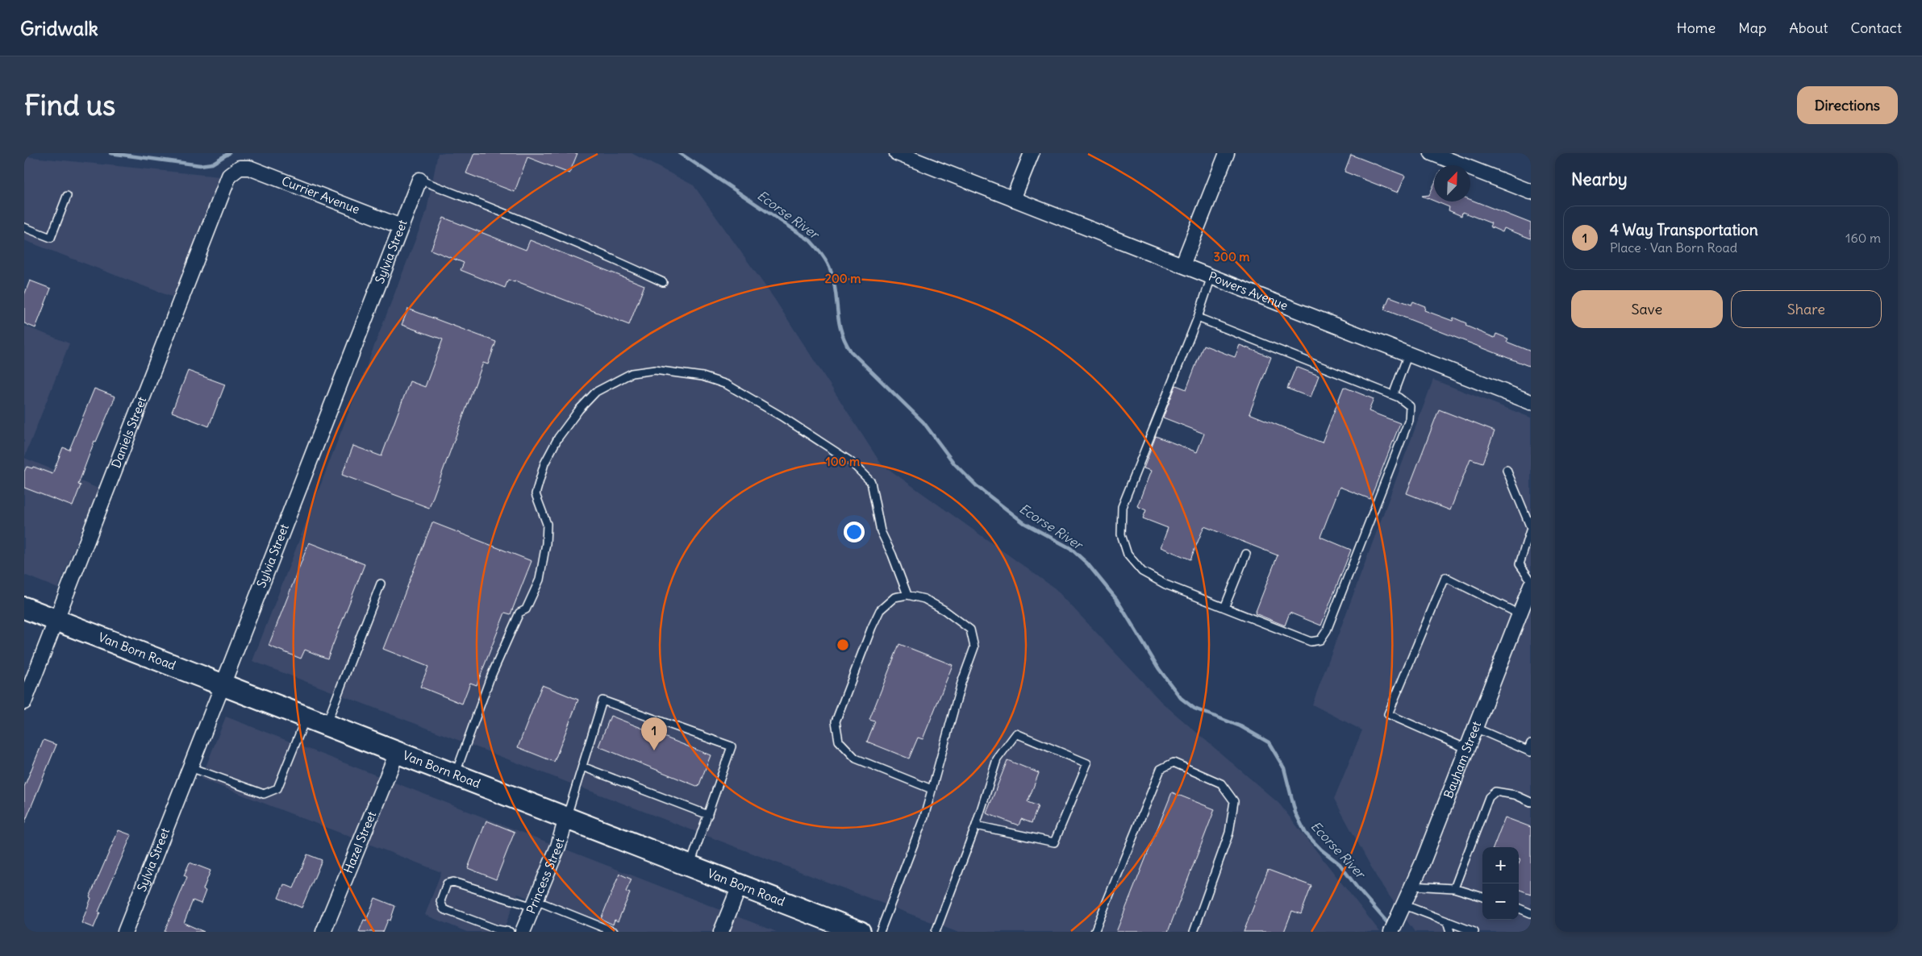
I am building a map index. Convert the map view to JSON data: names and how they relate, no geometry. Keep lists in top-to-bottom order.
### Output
{
  "streets": {
    "main road": ["Van Born Road"],
    "street": [
      "Currier Avenue",
      "Sylvia Street",
      "Powers Avenue",
      "Daniels Street",
      "Bayham Street",
      "Hazel Street",
      "Princess Street"
    ]
  },
  "crossings": [
    ["Currier Avenue", "Sylvia Street"],
    ["Currier Avenue", "Daniels Street"],
    ["Sylvia Street", "Van Born Road"],
    ["Daniels Street", "Van Born Road"],
    ["Van Born Road", "Hazel Street"],
    ["Van Born Road", "Princess Street"]
  ],
  "water": ["Ecorse River"],
  "north": "top right",
  "page": {
    "header": "Gridwalk",
    "nav": [
      "Home",
      "Map",
      "About",
      "Contact"
    ],
    "buttons": [
      "Directions",
      ["Save", "Share"]
    ],
    "title": "Find us",
    "heading": "Nearby",
    "list": [
      {
        "mark": "1",
        "name": "4 Way Transportation",
        "note": "Place · Van Born Road",
        "value": "160 m"
      }
    ],
    "pins": "1",
    "map_buttons": ["+", "−"]
  },
  "rings": ["300 m", "200 m", "100 m"]
}
